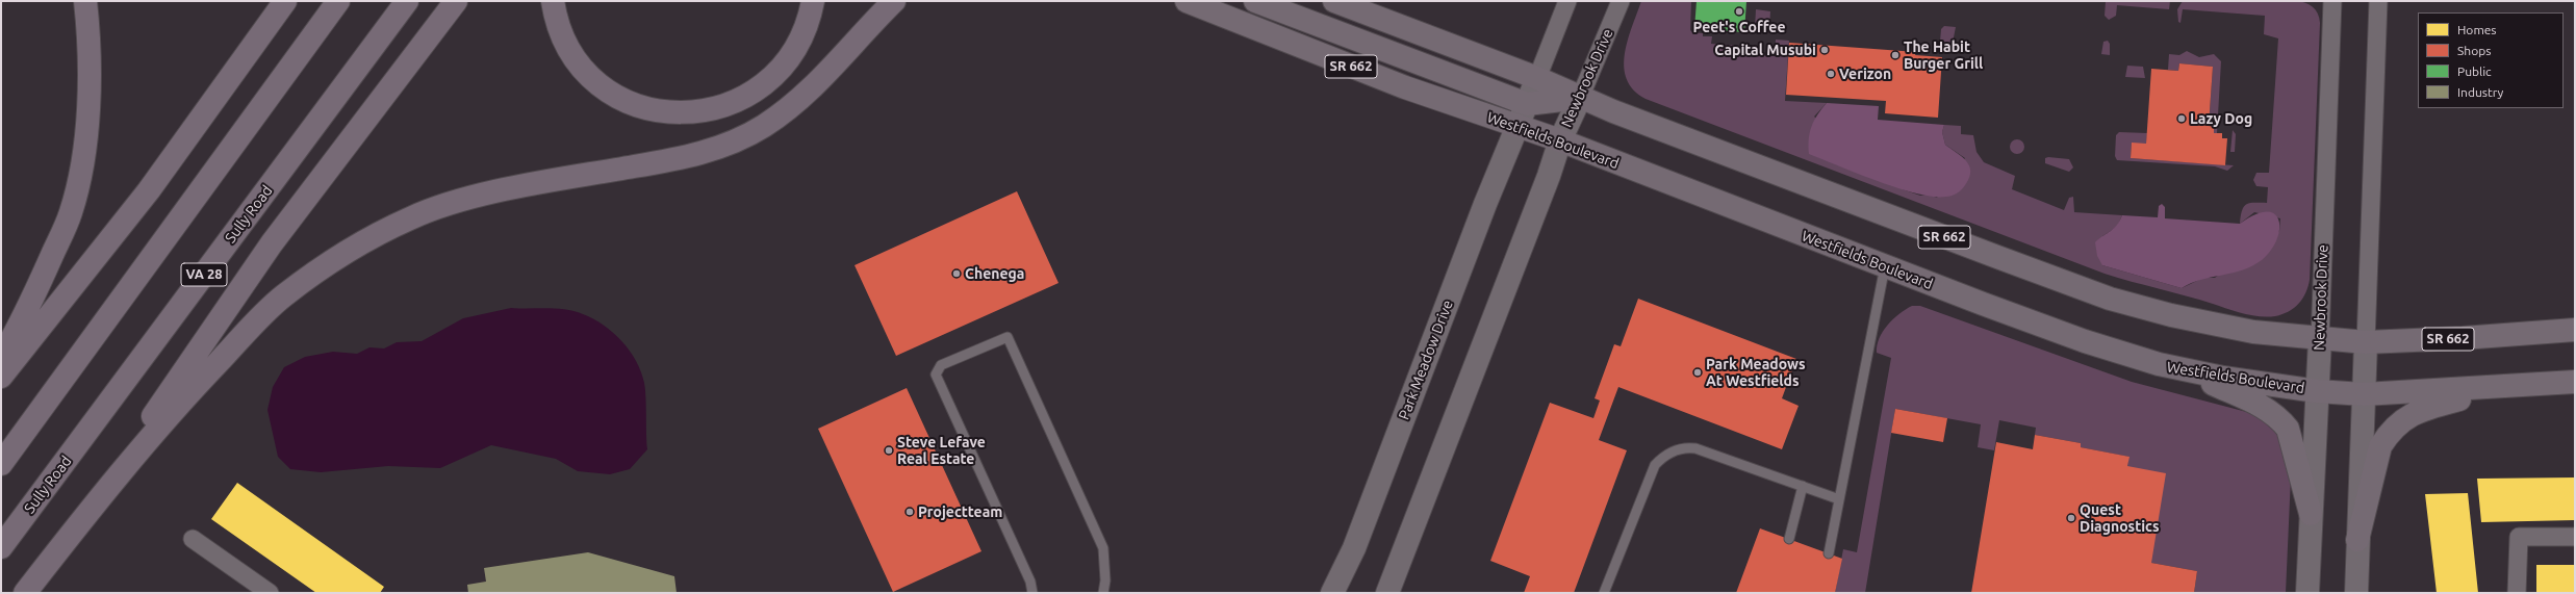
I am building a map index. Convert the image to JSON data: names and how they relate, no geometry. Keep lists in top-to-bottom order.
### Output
{
  "streets": {
    "highway": ["Sully Road", "VA 28"],
    "main road": ["SR 662", "Westfields Boulevard"],
    "street": ["Newbrook Drive", "Park Meadow Drive"]
  },
  "crossings": [
    ["SR 662", "Newbrook Drive"],
    ["Newbrook Drive", "Westfields Boulevard"],
    ["Westfields Boulevard", "Park Meadow Drive"]
  ],
  "places": [
    "Peet's Coffee",
    "Capital Musubi",
    "The Habit Burger Grill",
    "Verizon",
    "Lazy Dog",
    "Chenega",
    "Park Meadows At Westfields",
    "Steve Lefave Real Estate",
    "Projectteam",
    "Quest Diagnostics"
  ],
  "legend": [
    "Homes",
    "Shops",
    "Public",
    "Industry"
  ]
}
